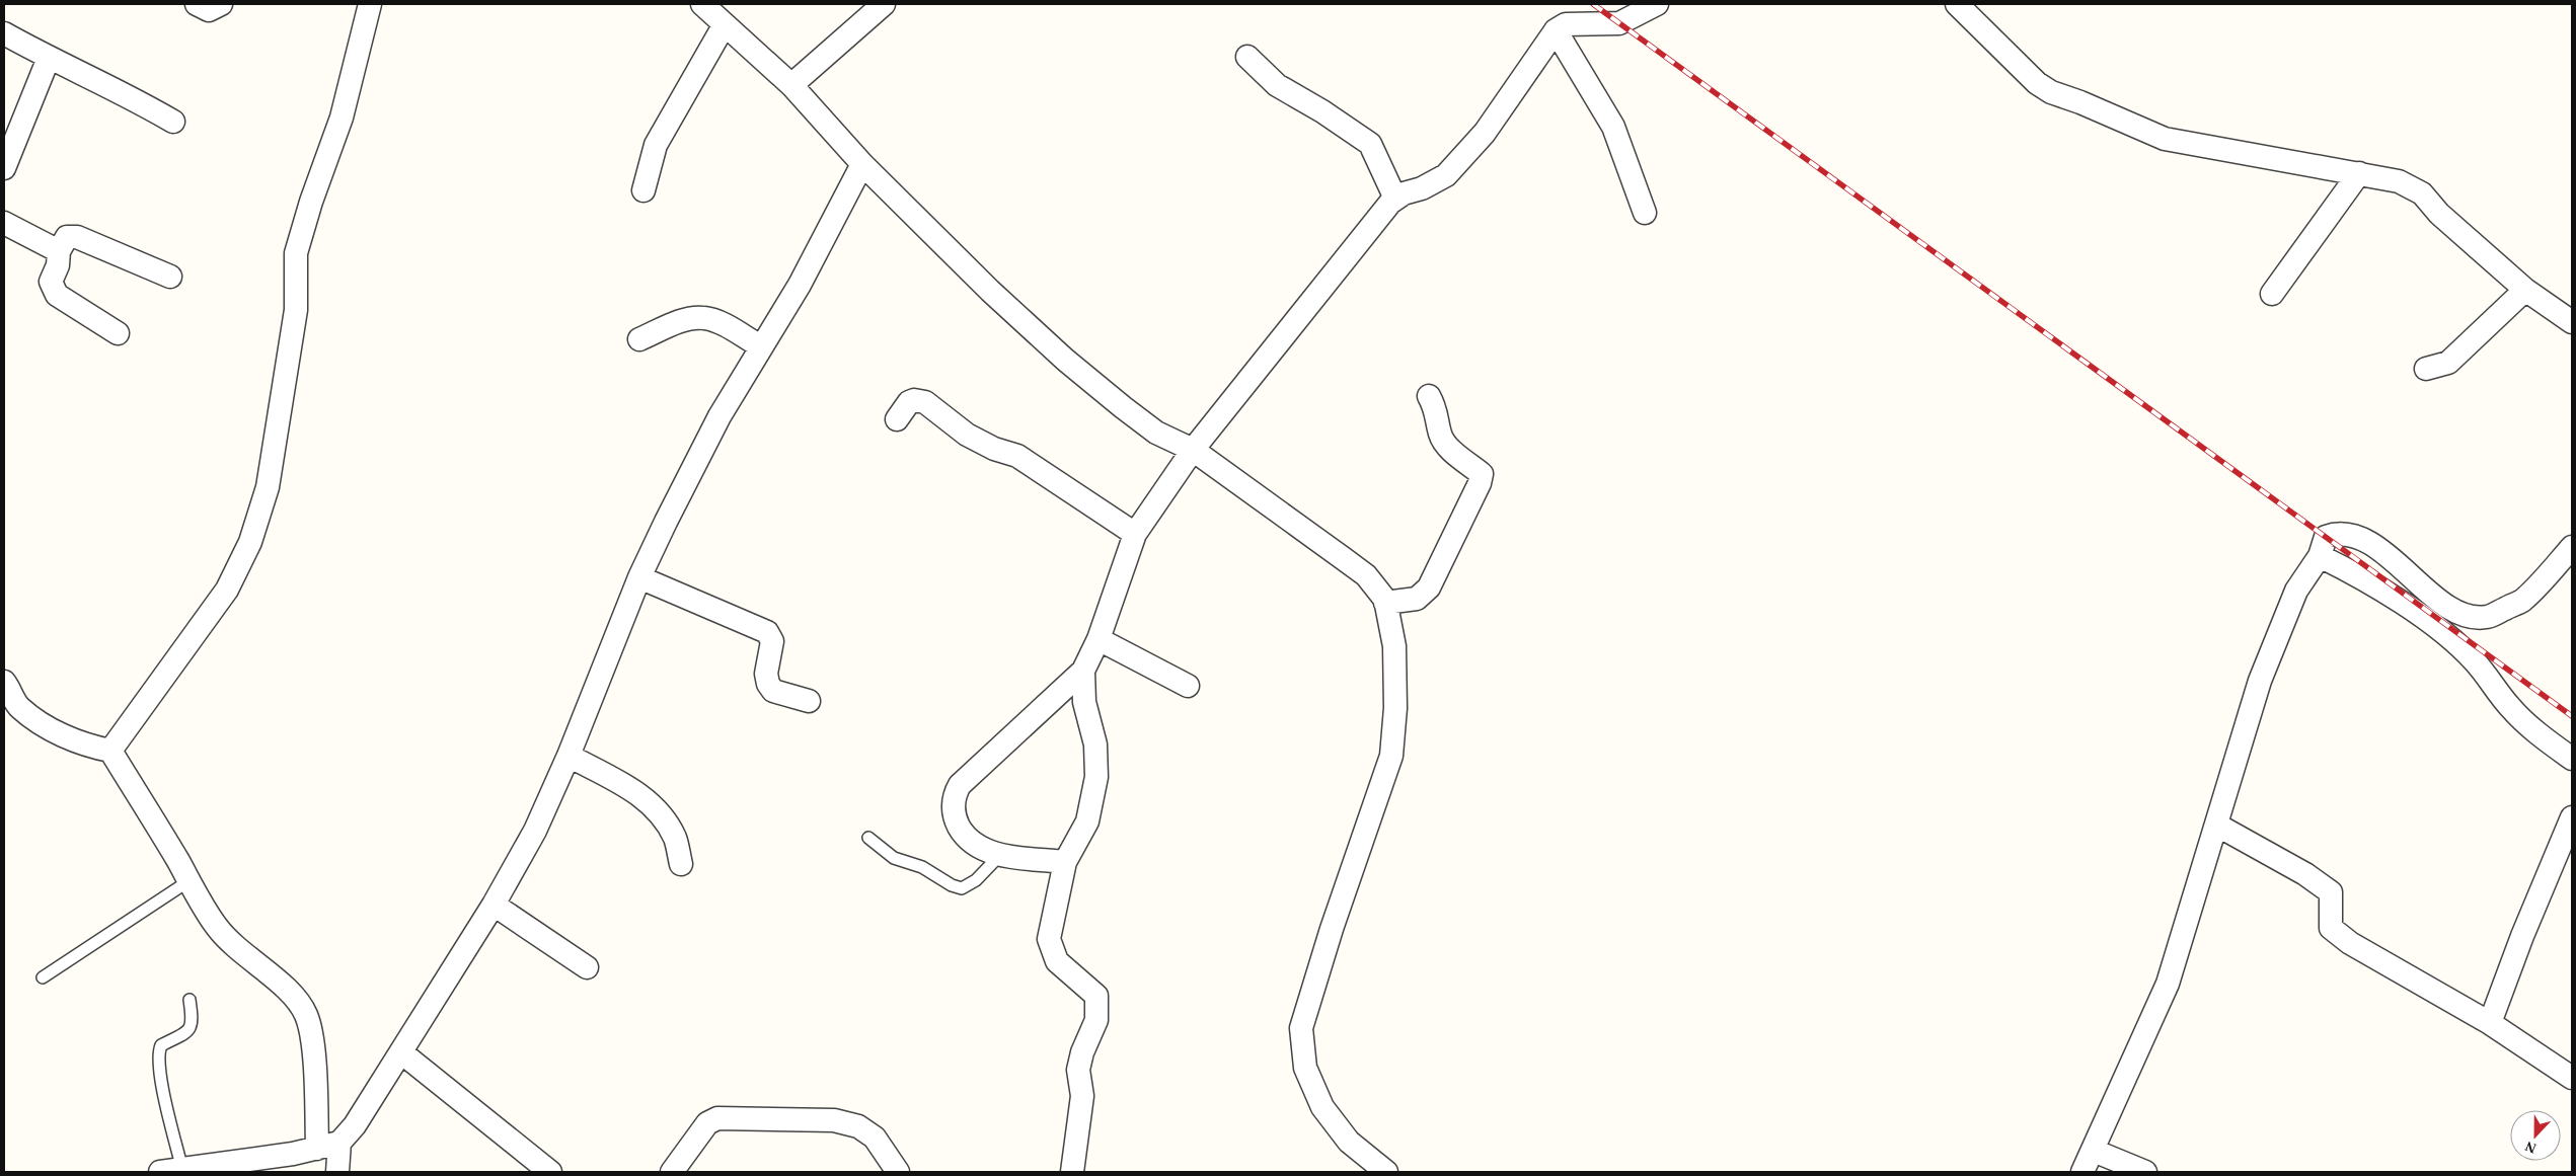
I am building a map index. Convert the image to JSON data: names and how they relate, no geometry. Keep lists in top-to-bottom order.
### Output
{
  "north": "bottom"
}
